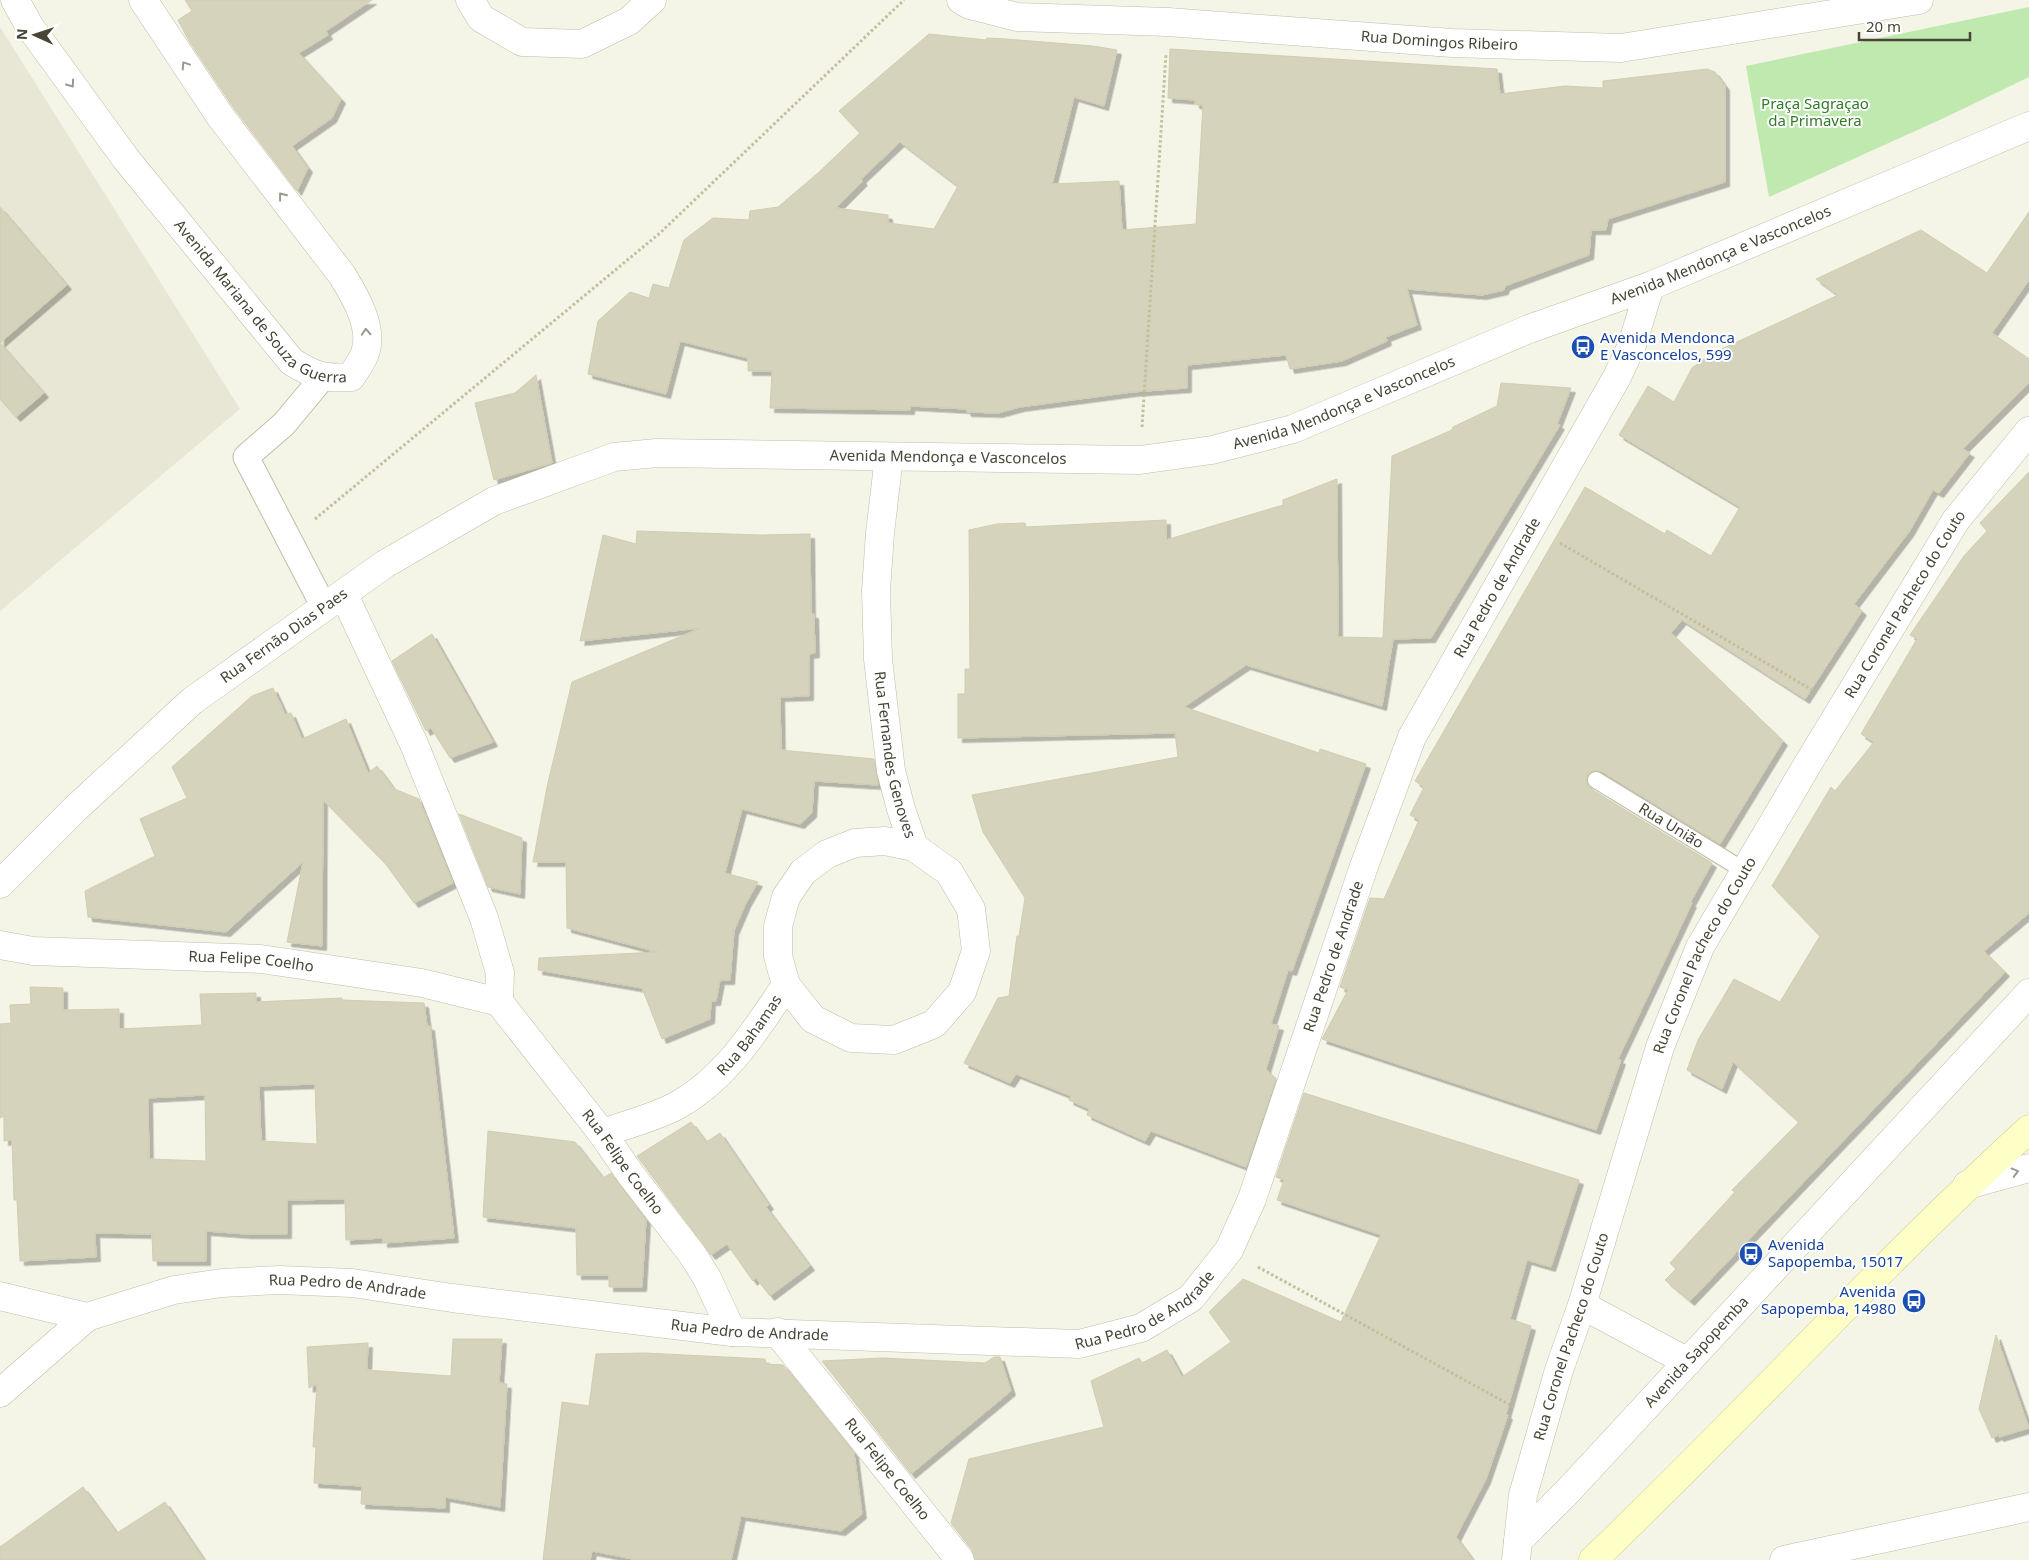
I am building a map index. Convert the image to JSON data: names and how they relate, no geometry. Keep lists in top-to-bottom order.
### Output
{
  "streets": {
    "street": [
      "Rua Domingos Ribeiro",
      "Avenida Mendonça e Vasconcelos",
      "Avenida Mariana de Souza Guerra",
      "Rua Pedro de Andrade",
      "Rua Coronel Pacheco do Couto",
      "Rua Fernão Dias Paes",
      "Rua Fernandes Genoves",
      "Rua Felipe Coelho",
      "Rua Bahamas",
      "Avenida Sapopemba"
    ],
    "lane": ["Rua União"]
  },
  "crossings": [
    ["Avenida Mendonça e Vasconcelos", "Rua Pedro de Andrade"],
    ["Avenida Mendonça e Vasconcelos", "Rua Fernão Dias Paes"],
    ["Avenida Mendonça e Vasconcelos", "Rua Fernandes Genoves"],
    ["Rua Pedro de Andrade", "Rua Felipe Coelho"],
    ["Rua Coronel Pacheco do Couto", "Rua União"],
    ["Rua Coronel Pacheco do Couto", "Avenida Sapopemba"],
    ["Rua Fernandes Genoves", "Rua Bahamas"],
    ["Rua Felipe Coelho", "Rua Bahamas"]
  ],
  "parks": ["Praça Sagraçao da Primavera"],
  "places": {
    "bus stop": ["Avenida Mendonca E Vasconcelos, 599", "Avenida Sapopemba, 15017", "Avenida Sapopemba, 14980"]
  },
  "scale_bar": "20 m",
  "north": "left"
}
